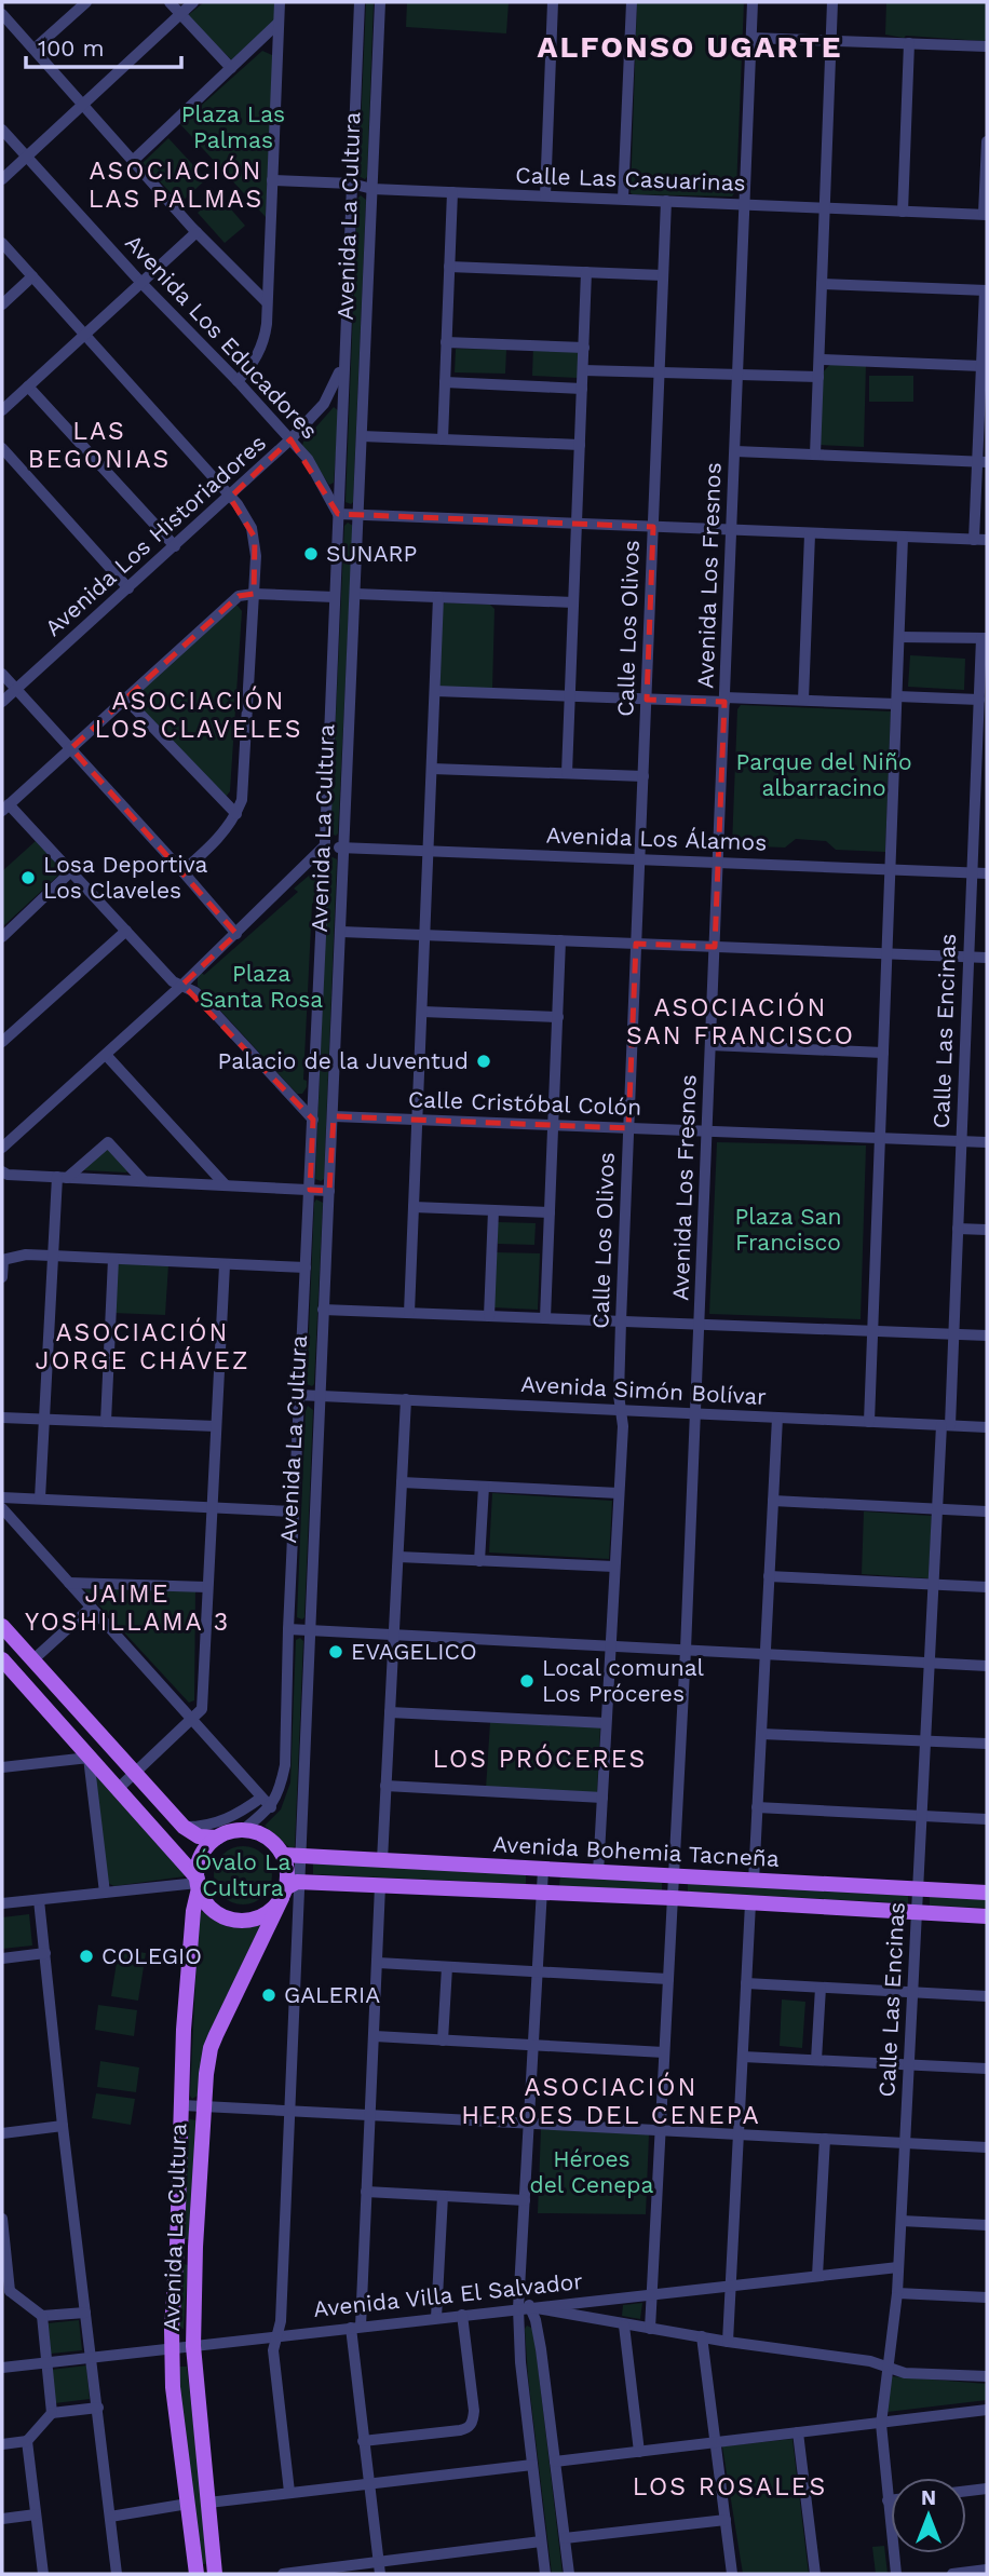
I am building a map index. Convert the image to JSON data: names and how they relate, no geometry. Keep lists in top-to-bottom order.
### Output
{
  "streets": {
    "main road": ["Avenida La Cultura", "Avenida Bohemia Tacneña"],
    "street": [
      "Calle Las Casuarinas",
      "Avenida Los Educadores",
      "Avenida Los Historiadores",
      "Avenida Los Fresnos",
      "Calle Los Olivos",
      "Avenida Los Álamos",
      "Calle Las Encinas",
      "Calle Cristóbal Colón",
      "Avenida Simón Bolívar",
      "Avenida Villa El Salvador"
    ]
  },
  "crossings": [
    ["Calle Las Casuarinas", "Avenida La Cultura"],
    ["Calle Las Casuarinas", "Avenida Los Fresnos"],
    ["Calle Las Casuarinas", "Calle Los Olivos"],
    ["Avenida La Cultura", "Avenida Los Educadores"],
    ["Avenida La Cultura", "Avenida Los Historiadores"],
    ["Avenida La Cultura", "Avenida Los Álamos"],
    ["Avenida La Cultura", "Calle Cristóbal Colón"],
    ["Avenida La Cultura", "Avenida Simón Bolívar"],
    ["Avenida La Cultura", "Avenida Bohemia Tacneña"],
    ["Avenida La Cultura", "Avenida Villa El Salvador"],
    ["Avenida Los Educadores", "Avenida Los Historiadores"],
    ["Avenida Los Fresnos", "Avenida Los Álamos"],
    ["Avenida Los Fresnos", "Calle Cristóbal Colón"],
    ["Avenida Los Fresnos", "Avenida Simón Bolívar"],
    ["Avenida Los Fresnos", "Avenida Bohemia Tacneña"],
    ["Avenida Los Fresnos", "Avenida Villa El Salvador"],
    ["Calle Los Olivos", "Avenida Los Álamos"],
    ["Calle Los Olivos", "Calle Cristóbal Colón"],
    ["Calle Los Olivos", "Avenida Simón Bolívar"],
    ["Calle Los Olivos", "Avenida Bohemia Tacneña"],
    ["Avenida Los Álamos", "Calle Las Encinas"],
    ["Calle Las Encinas", "Calle Cristóbal Colón"],
    ["Calle Las Encinas", "Avenida Simón Bolívar"],
    ["Calle Las Encinas", "Avenida Bohemia Tacneña"],
    ["Calle Las Encinas", "Avenida Villa El Salvador"]
  ],
  "districts": [
    "ALFONSO UGARTE",
    "ASOCIACIÓN LAS PALMAS",
    "LAS BEGONIAS",
    "ASOCIACIÓN LOS CLAVELES",
    "ASOCIACIÓN SAN FRANCISCO",
    "ASOCIACIÓN JORGE CHÁVEZ",
    "JAIME YOSHILLAMA 3",
    "LOS PRÓCERES",
    "ASOCIACIÓN HEROES DEL CENEPA",
    "LOS ROSALES"
  ],
  "parks": [
    "Plaza Las Palmas",
    "Parque del Niño albarracino",
    "Plaza Santa Rosa",
    "Plaza San Francisco",
    "Óvalo La Cultura",
    "Héroes del Cenepa"
  ],
  "places": [
    "SUNARP",
    "Losa Deportiva Los Claveles",
    "Palacio de la Juventud",
    "EVAGELICO",
    "Local comunal Los Próceres",
    "COLEGIO",
    "GALERIA"
  ],
  "scale_bar": "100 m",
  "north": "top"
}
